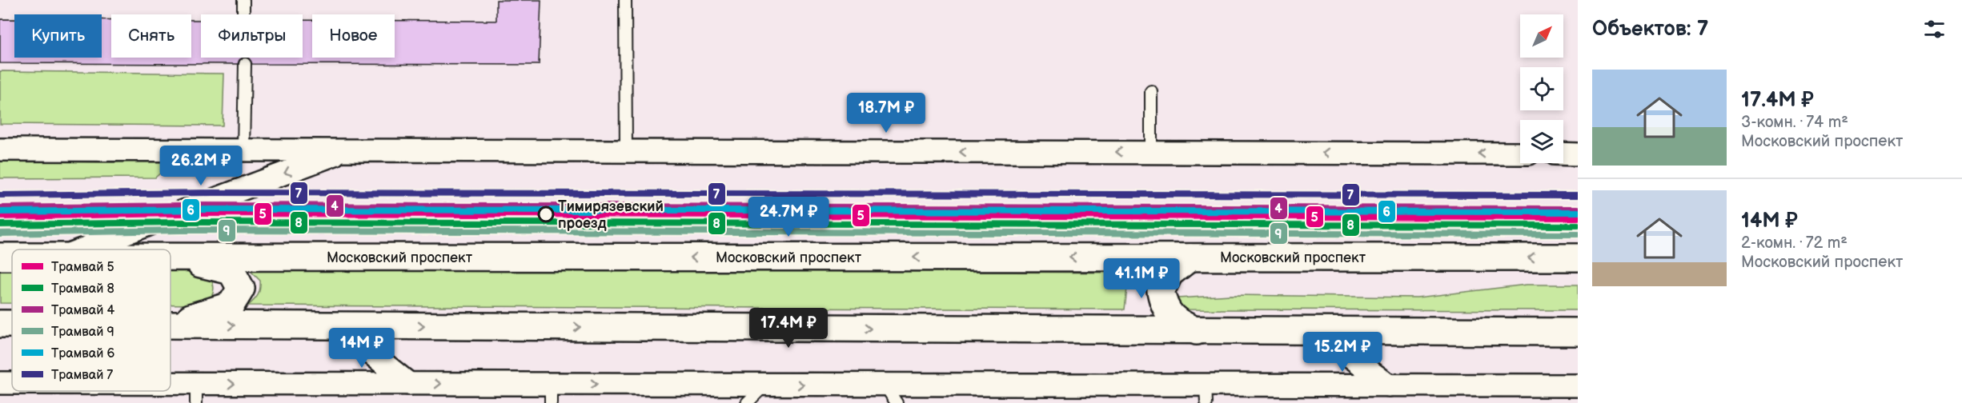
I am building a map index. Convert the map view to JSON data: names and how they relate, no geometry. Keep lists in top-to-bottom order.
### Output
{
  "streets": {
    "main road": ["Московский проспект"]
  },
  "places": ["Тимирязевский проезд"],
  "lines": [
    "tram line 7",
    "tram line 4",
    "tram line 6",
    "tram line 5",
    "tram line 8",
    "tram line 9"
  ],
  "legend": [
    "Трамвай 5",
    "Трамвай 8",
    "Трамвай 4",
    "Трамвай 9",
    "Трамвай 6",
    "Трамвай 7"
  ],
  "north": "top right",
  "page": {
    "heading": "Объектов: 7",
    "chip": [
      "Купить",
      "Снять",
      "Фильтры",
      "Новое"
    ],
    "list": [
      {
        "name": "17.4M ₽",
        "note": "3-комн. · 74 m² · Московский проспект"
      },
      {
        "name": "14M ₽",
        "note": "2-комн. · 72 m² · Московский проспект"
      }
    ],
    "price": [
      "18.7M ₽",
      "26.2M ₽",
      "24.7M ₽",
      "41.1M ₽",
      "17.4M ₽",
      "14M ₽",
      "15.2M ₽"
    ]
  }
}
